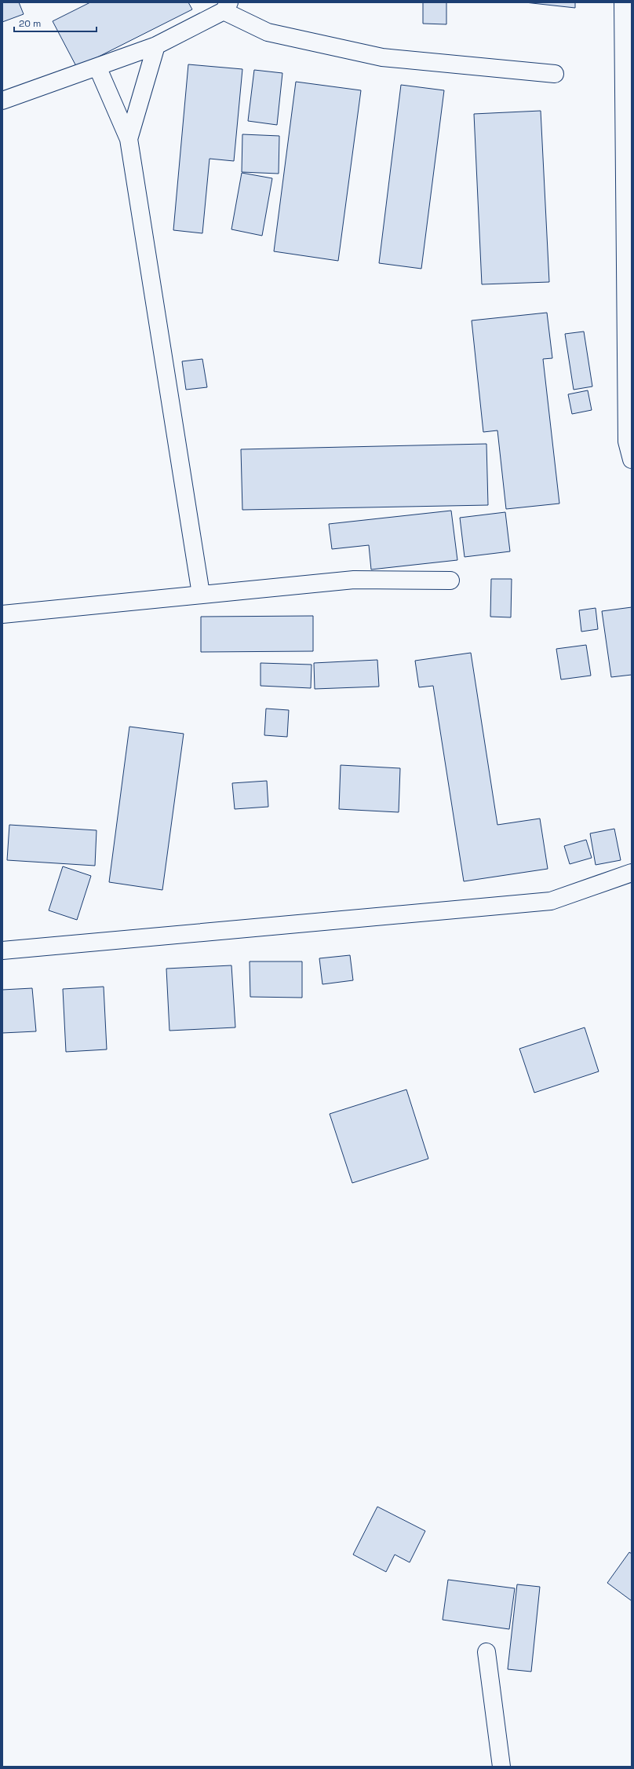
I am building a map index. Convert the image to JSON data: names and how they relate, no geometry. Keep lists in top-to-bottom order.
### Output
{
  "scale_bar": "20 m"
}
